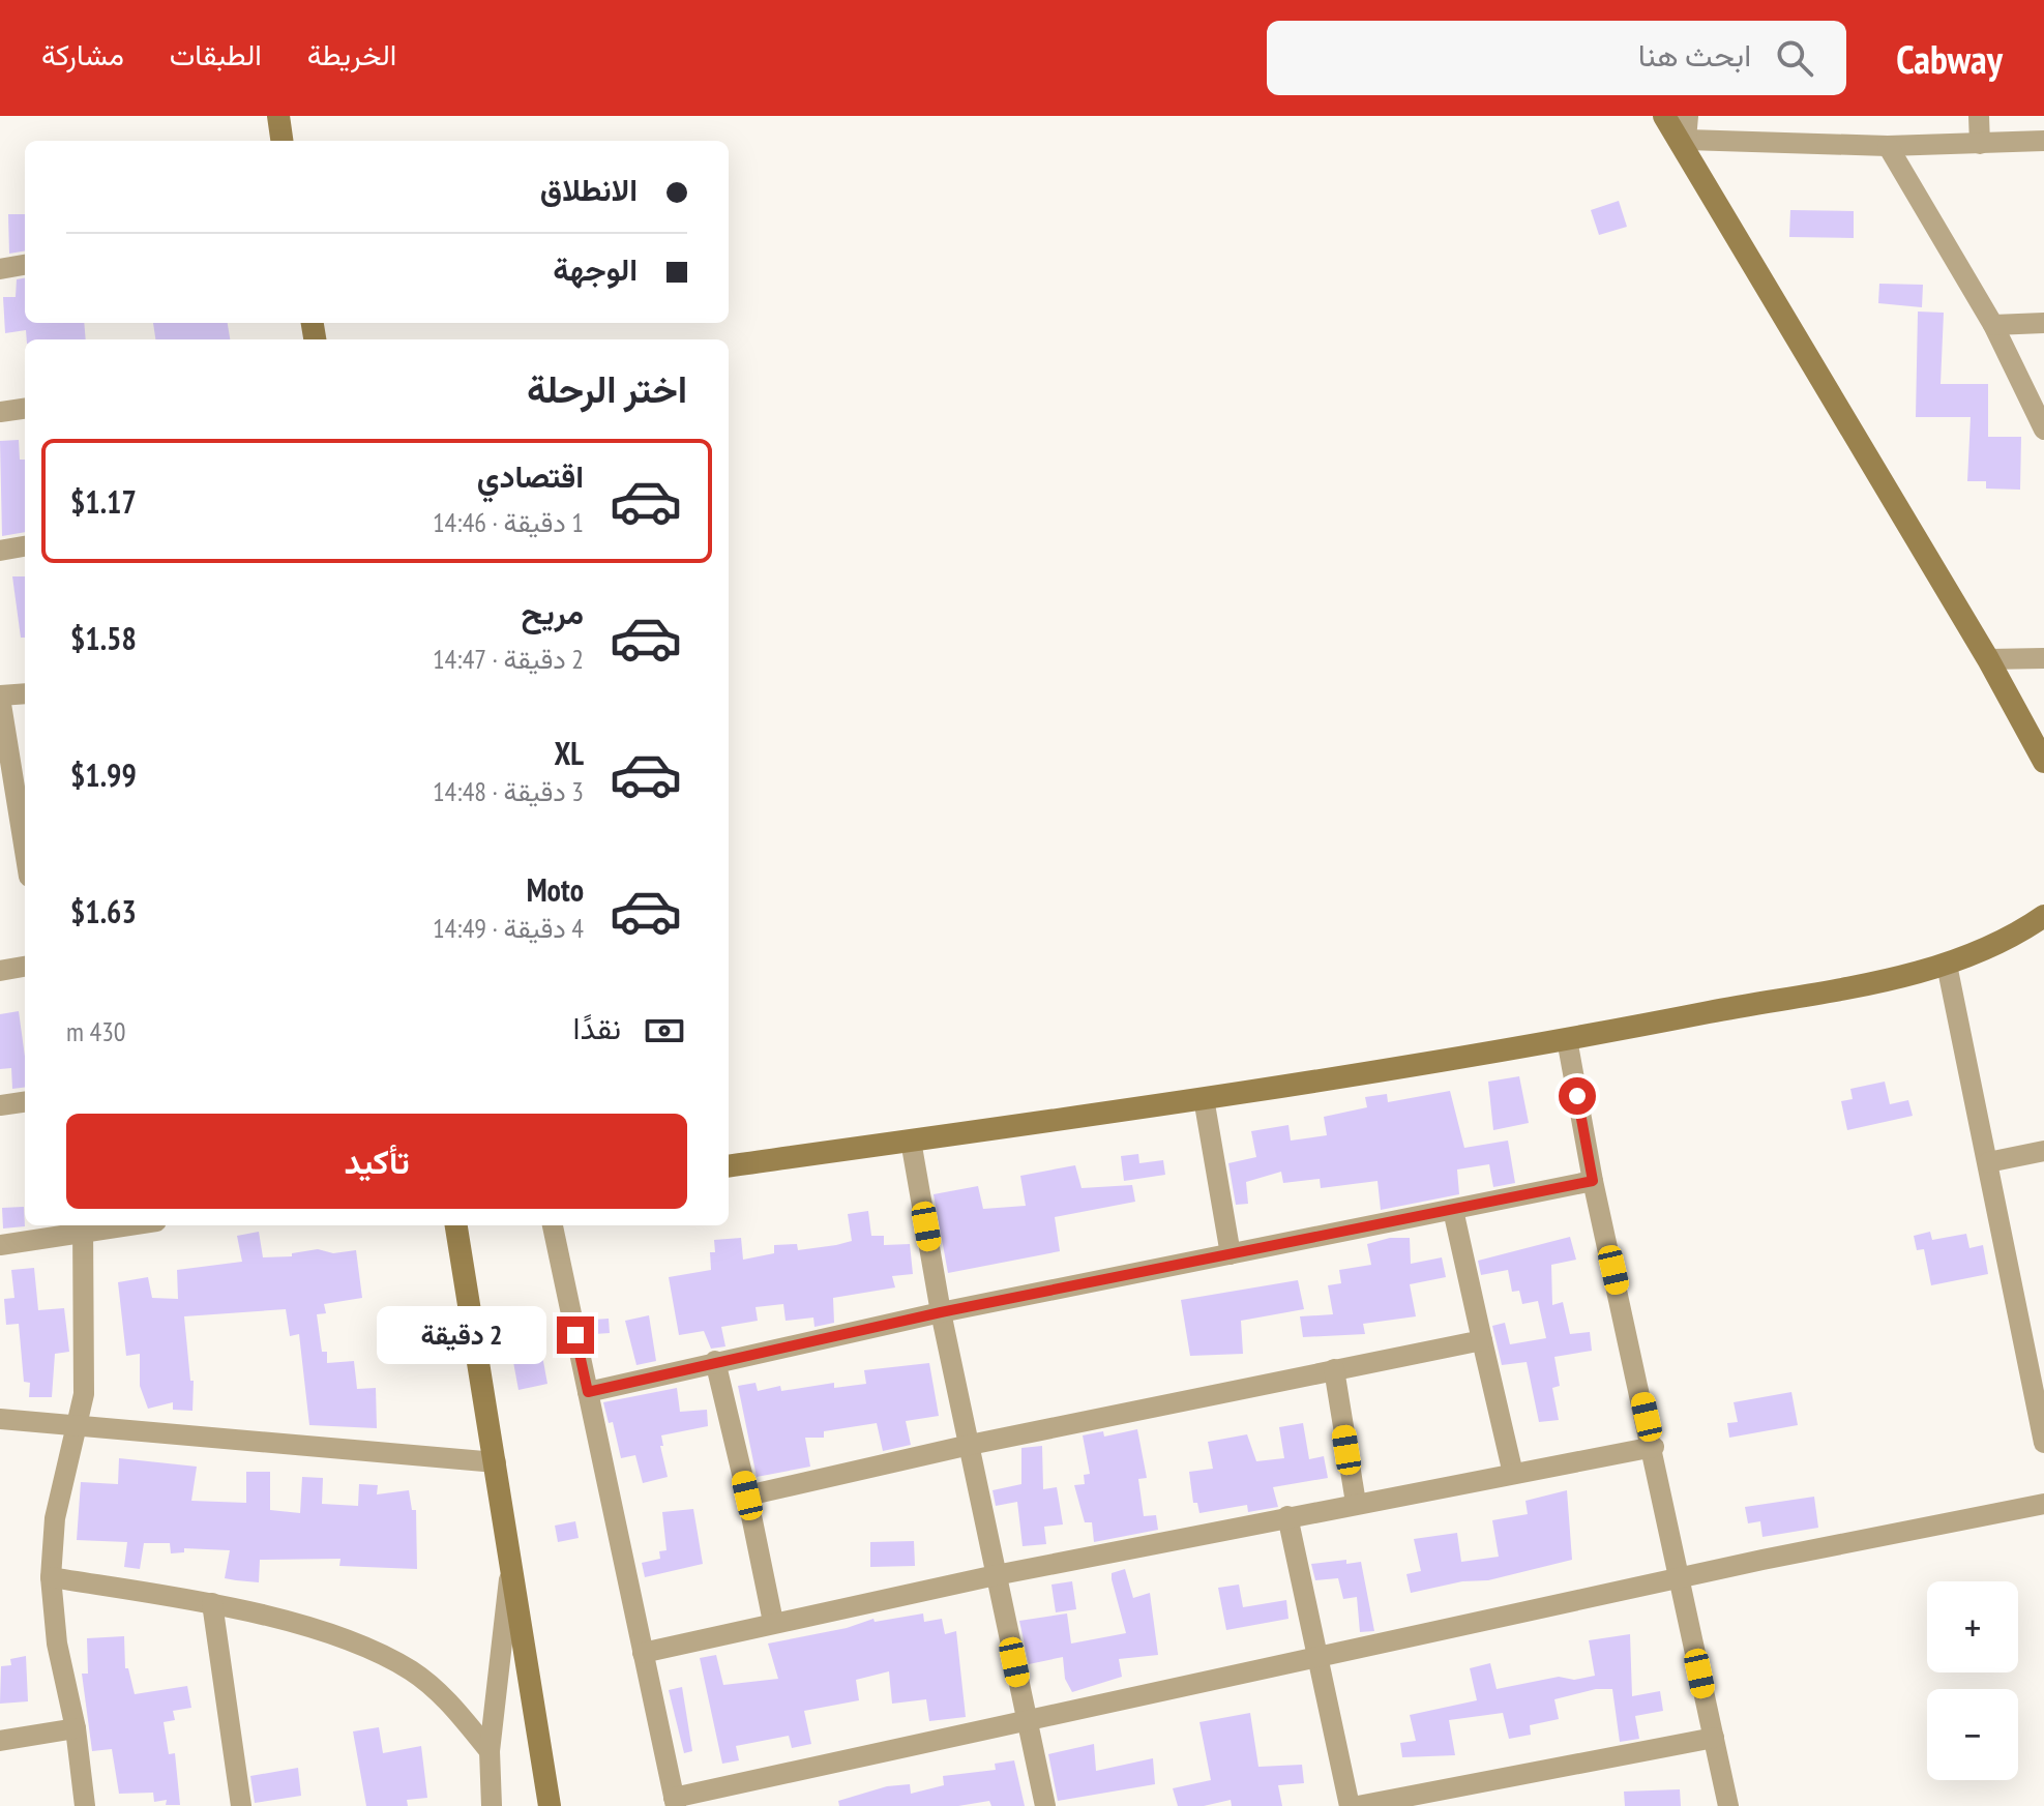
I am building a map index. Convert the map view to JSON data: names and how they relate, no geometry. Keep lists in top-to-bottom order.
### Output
{
  "page": {
    "header": "Cabway",
    "search": "ابحث هنا",
    "nav": ["الخريطة", "الطبقات", "مشاركة"],
    "banner": ["الانطلاق", "الوجهة"],
    "heading": "اختر الرحلة",
    "list": [
      {
        "name": "اقتصادي",
        "note": "1 دقيقة · 14:46",
        "value": "$1.17"
      },
      {
        "name": "مريح",
        "note": "2 دقيقة · 14:47",
        "value": "$1.58"
      },
      {
        "name": "XL",
        "note": "3 دقيقة · 14:48",
        "value": "$1.99"
      },
      {
        "name": "Moto",
        "note": "4 دقيقة · 14:49",
        "value": "$1.63"
      }
    ],
    "pay": ["نقدًا", "430 m"],
    "buttons": "تأكيد",
    "bubble": "2 دقيقة",
    "map_buttons": ["+", "−"]
  }
}
